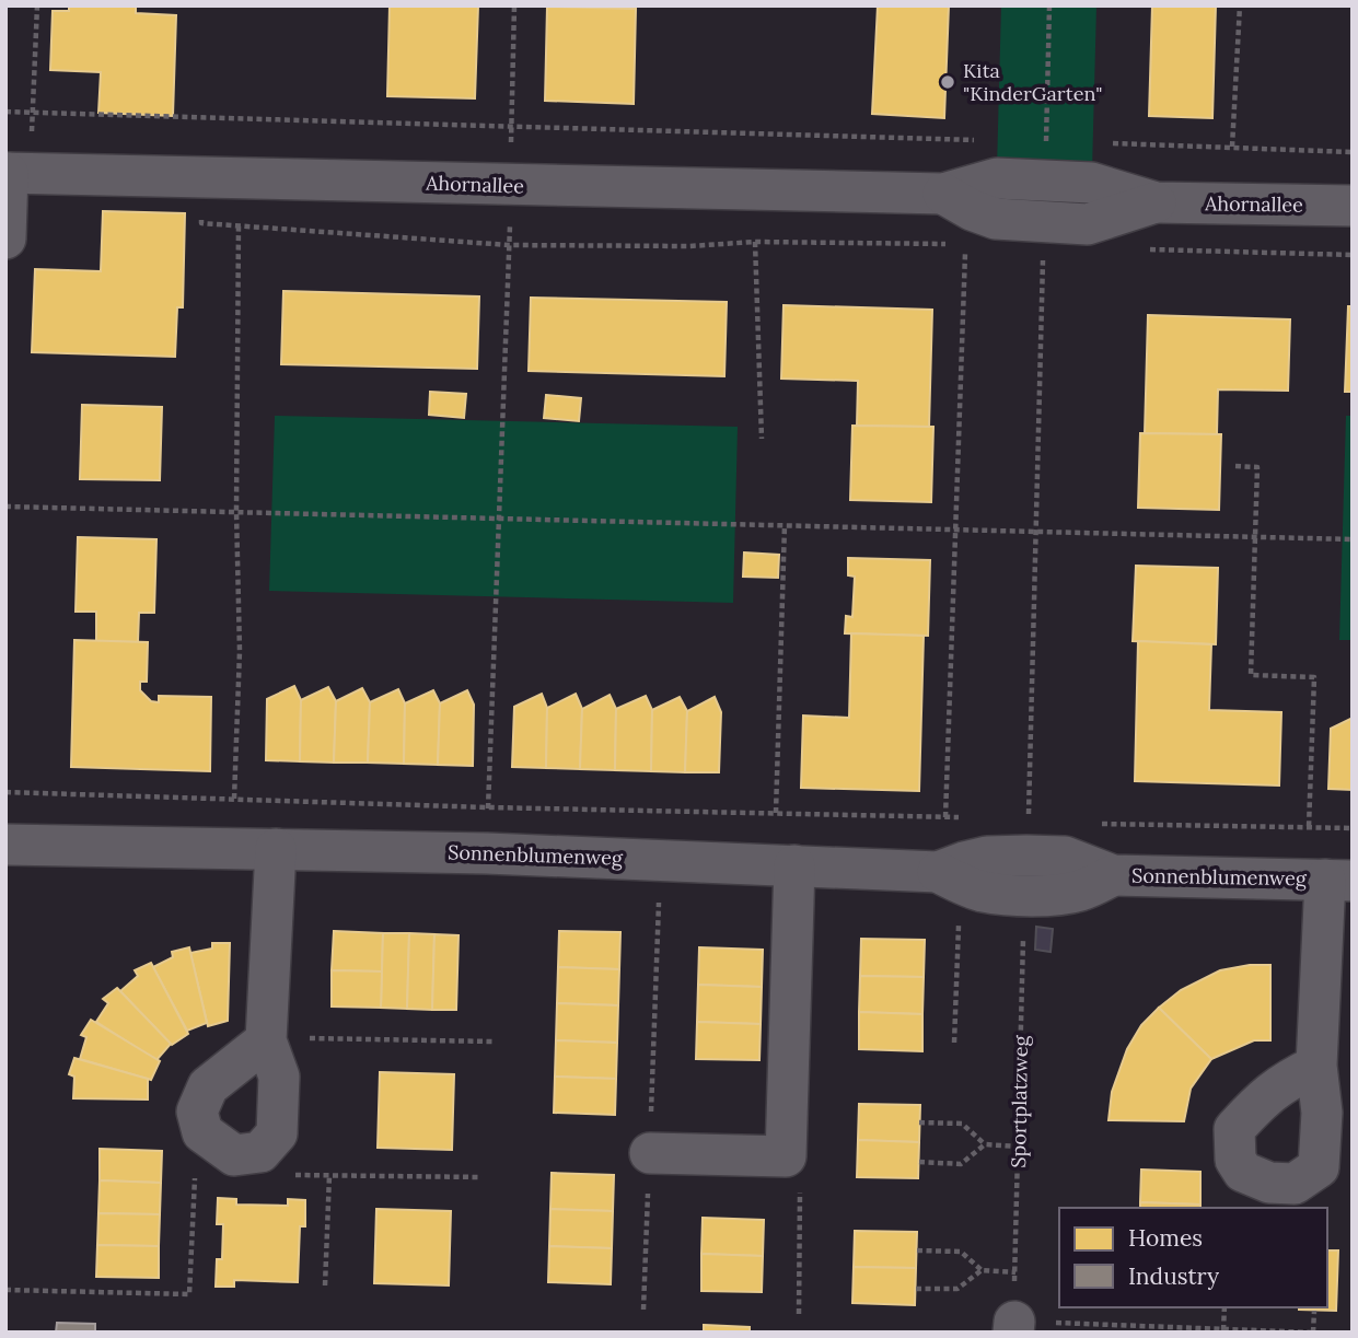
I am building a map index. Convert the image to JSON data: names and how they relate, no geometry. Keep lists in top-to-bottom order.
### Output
{
  "streets": {
    "street": ["Ahornallee", "Sonnenblumenweg"],
    "path": ["Sportplatzweg"]
  },
  "places": ["Kita \"KinderGarten\""],
  "legend": ["Homes", "Industry"]
}
